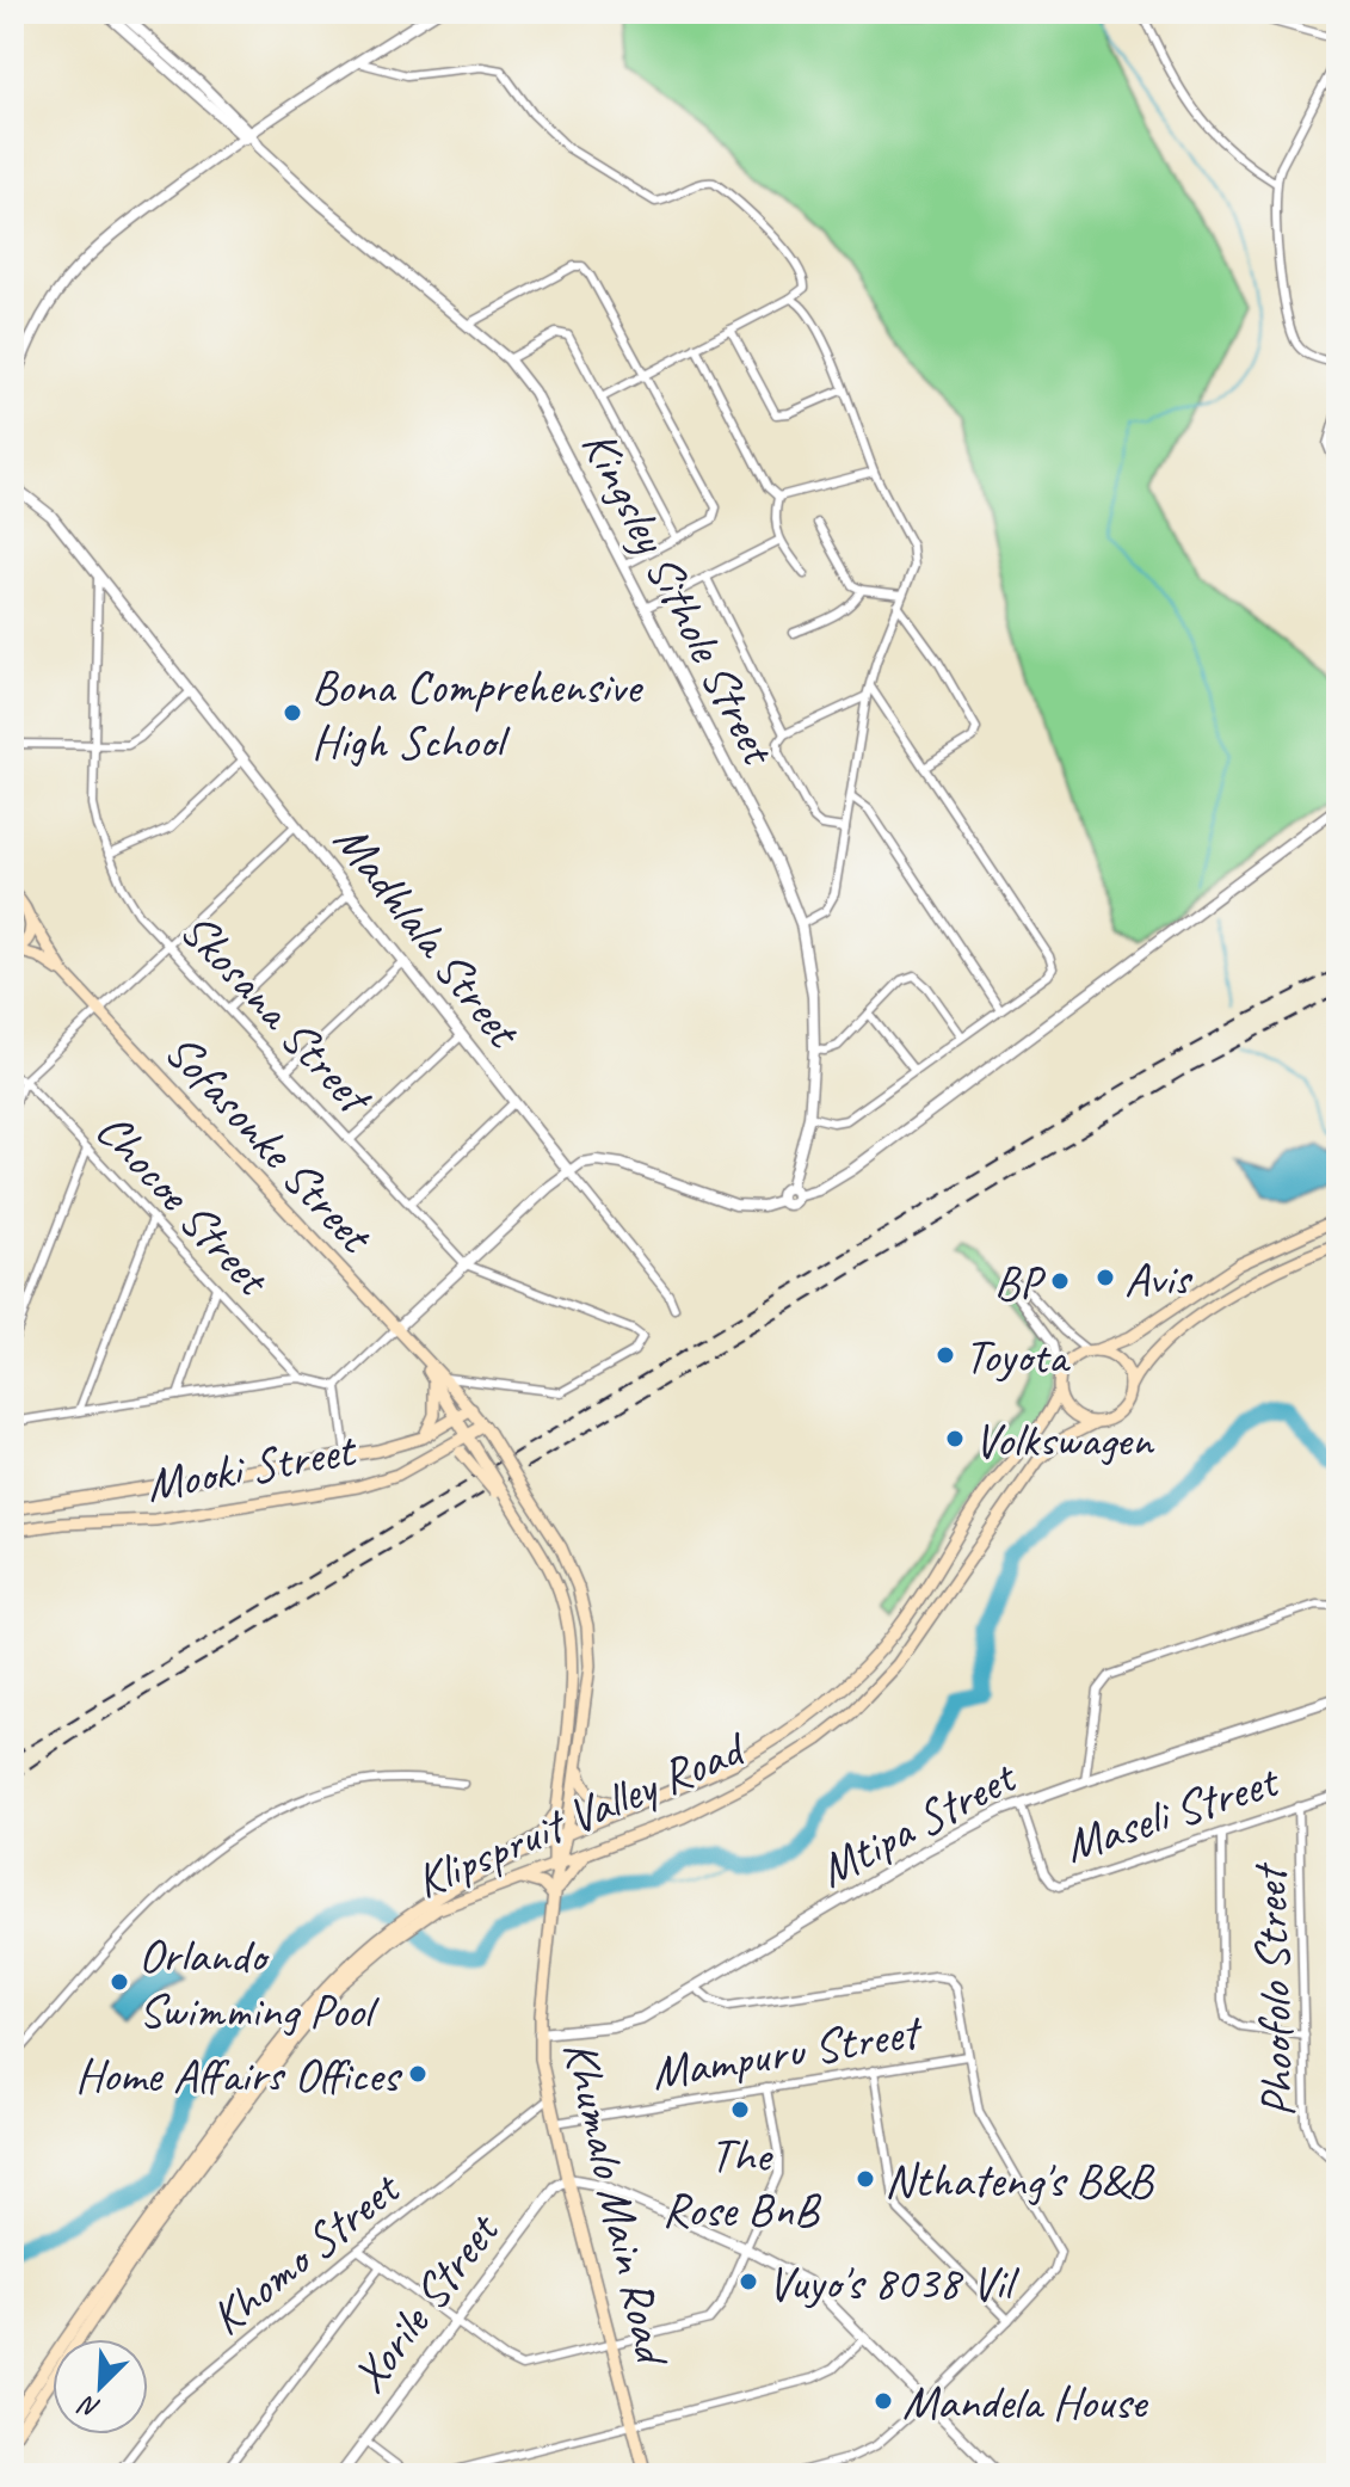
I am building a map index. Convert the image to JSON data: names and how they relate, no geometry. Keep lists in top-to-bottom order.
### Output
{
  "streets": {
    "main road": [
      "Sofasonke Street",
      "Mooki Street",
      "Klipspruit Valley Road",
      "Khumalo Main Road"
    ],
    "street": [
      "Kingsley Sithole Street",
      "Madhlala Street",
      "Skosana Street",
      "Chocoe Street",
      "Maseli Street",
      "Mtipa Street",
      "Phoofolo Street",
      "Mampuru Street",
      "Khomo Street",
      "Xorile Street"
    ]
  },
  "crossings": [
    ["Madhlala Street", "Skosana Street"],
    ["Skosana Street", "Sofasonke Street"],
    ["Sofasonke Street", "Mooki Street"],
    ["Sofasonke Street", "Klipspruit Valley Road"],
    ["Sofasonke Street", "Khumalo Main Road"],
    ["Maseli Street", "Mtipa Street"],
    ["Maseli Street", "Phoofolo Street"],
    ["Klipspruit Valley Road", "Khumalo Main Road"],
    ["Mtipa Street", "Khumalo Main Road"],
    ["Mampuru Street", "Khumalo Main Road"],
    ["Khumalo Main Road", "Khomo Street"],
    ["Khumalo Main Road", "Xorile Street"]
  ],
  "places": [
    "Bona Comprehensive High School",
    "Avis",
    "BP",
    "Toyota",
    "Volkswagen",
    "Orlando Swimming Pool",
    "Home Affairs Offices",
    "The Rose BnB",
    "Nthateng's B&B",
    "Vuyo's 8038 Vil",
    "Mandela House"
  ],
  "north": "bottom left"
}
